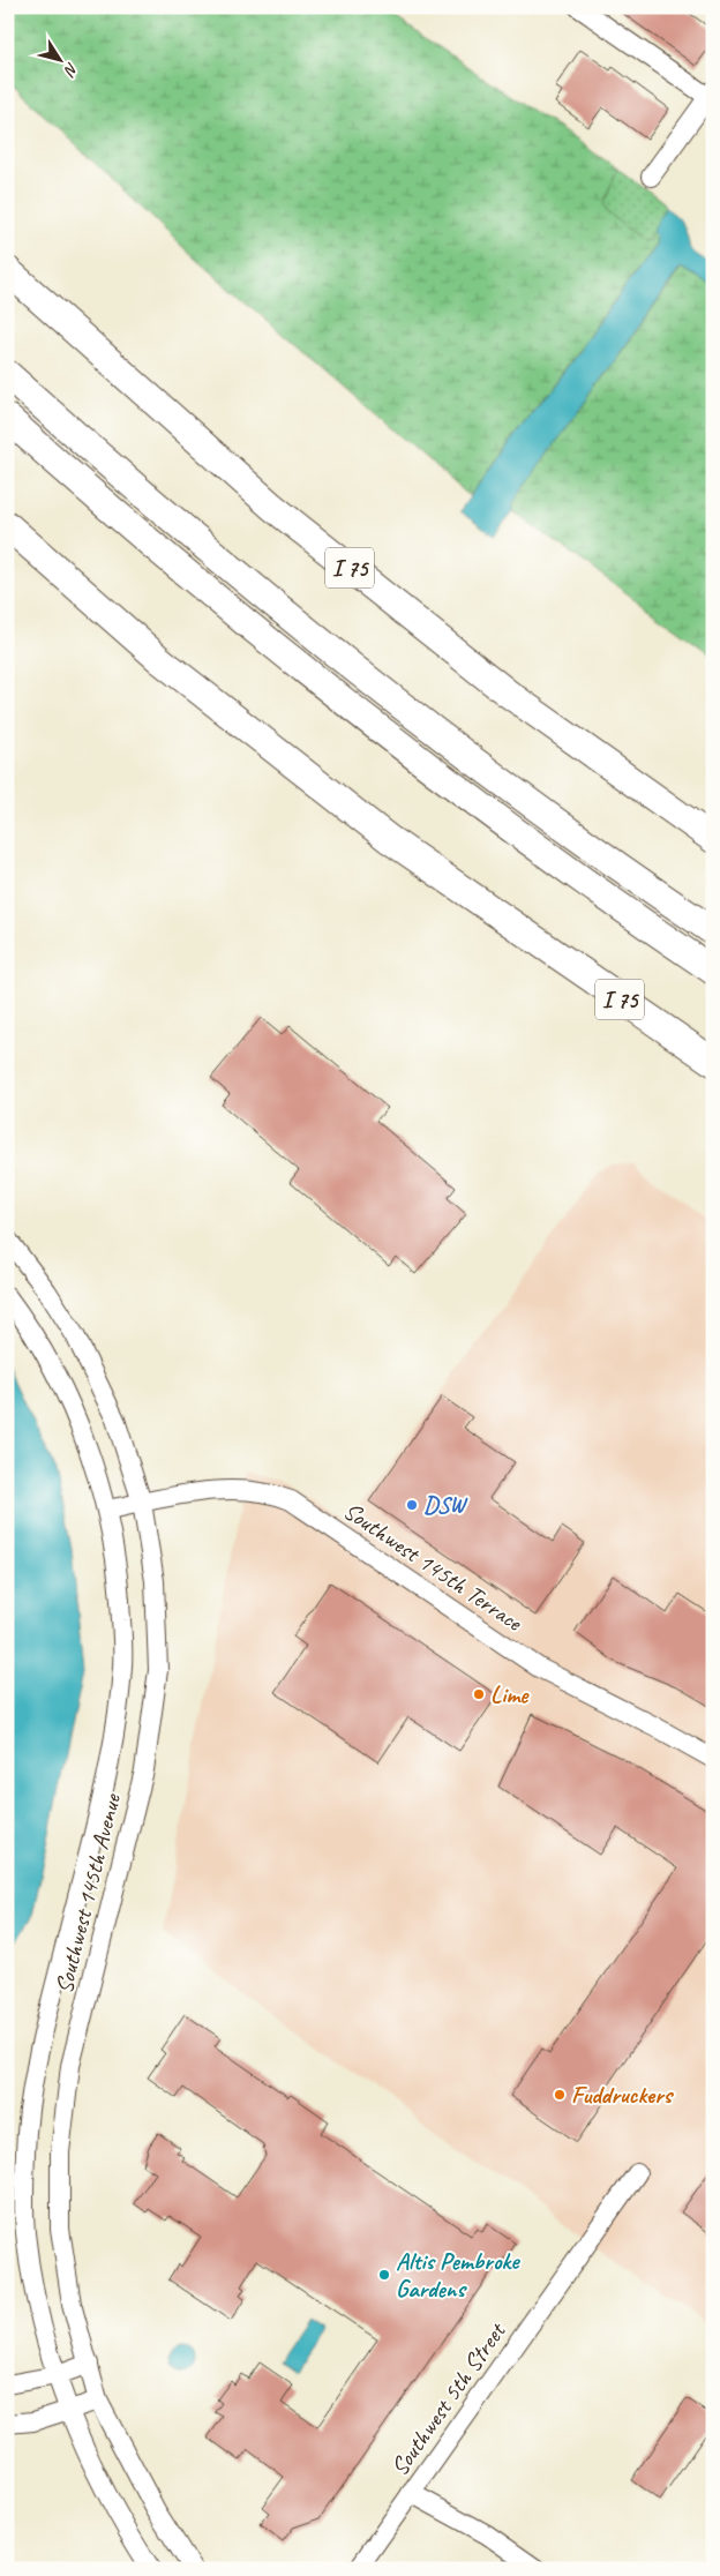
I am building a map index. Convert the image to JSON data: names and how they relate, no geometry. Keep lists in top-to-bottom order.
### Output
{
  "streets": {
    "highway": ["I 75"],
    "street": ["Southwest 145th Terrace", "Southwest 145th Avenue", "Southwest 5th Street"]
  },
  "crossings": [
    ["Southwest 145th Terrace", "Southwest 145th Avenue"]
  ],
  "places": [
    "DSW",
    "Lime",
    "Fuddruckers",
    "Altis Pembroke Gardens"
  ],
  "north": "bottom right"
}
